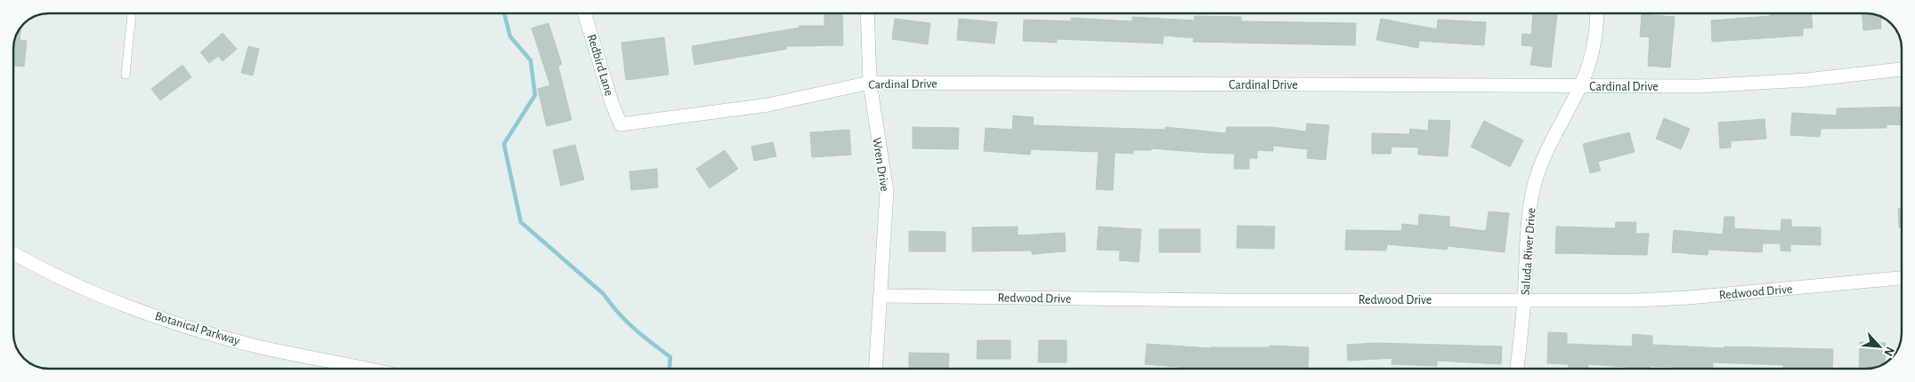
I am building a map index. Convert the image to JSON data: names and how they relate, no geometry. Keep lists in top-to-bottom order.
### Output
{
  "streets": {
    "street": [
      "Redbird Lane",
      "Cardinal Drive",
      "Wren Drive",
      "Saluda River Drive",
      "Redwood Drive",
      "Botanical Parkway"
    ]
  },
  "crossings": [
    ["Redbird Lane", "Cardinal Drive"],
    ["Cardinal Drive", "Wren Drive"],
    ["Cardinal Drive", "Saluda River Drive"],
    ["Wren Drive", "Redwood Drive"],
    ["Saluda River Drive", "Redwood Drive"]
  ],
  "north": "bottom right"
}
